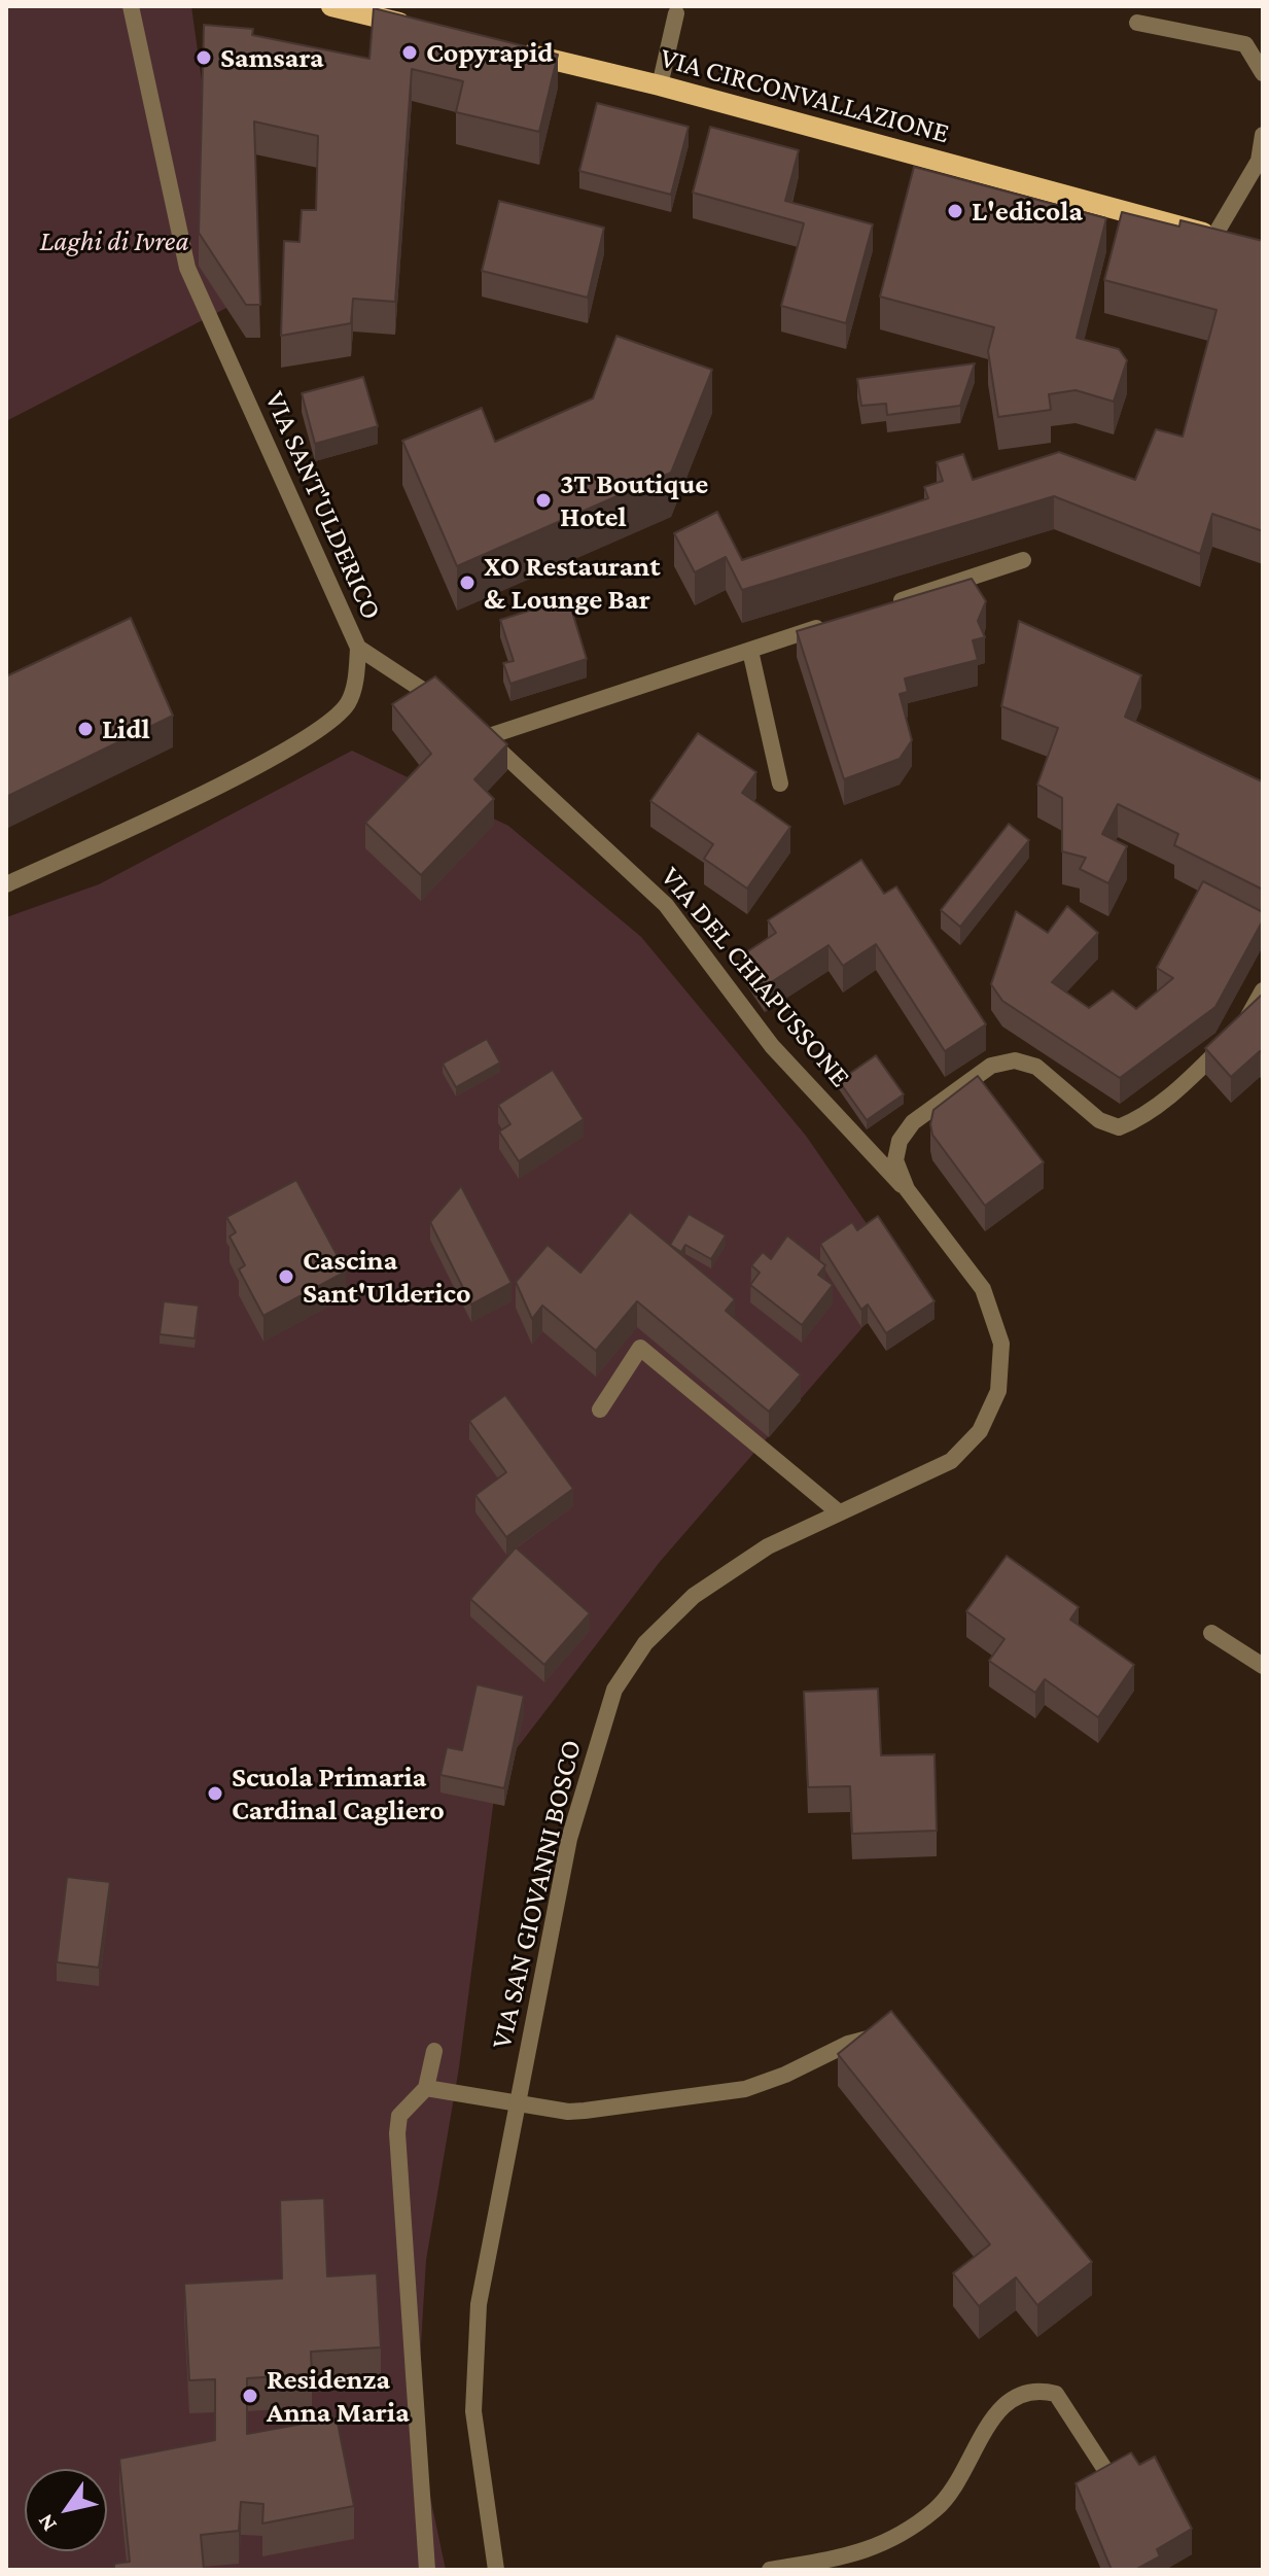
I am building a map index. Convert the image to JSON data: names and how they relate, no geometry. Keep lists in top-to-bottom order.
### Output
{
  "streets": {
    "main road": ["VIA CIRCONVALLAZIONE"],
    "street": ["VIA SANT'ULDERICO", "VIA DEL CHIAPUSSONE", "VIA SAN GIOVANNI BOSCO"]
  },
  "crossings": [
    ["VIA DEL CHIAPUSSONE", "VIA SAN GIOVANNI BOSCO"]
  ],
  "parks": ["Laghi di Ivrea"],
  "places": [
    "Copyrapid",
    "Samsara",
    "L'edicola",
    "3T Boutique Hotel",
    "XO Restaurant & Lounge Bar",
    "Lidl",
    "Cascina Sant'Ulderico",
    "Scuola Primaria Cardinal Cagliero",
    "Residenza Anna Maria"
  ],
  "north": "bottom left"
}
